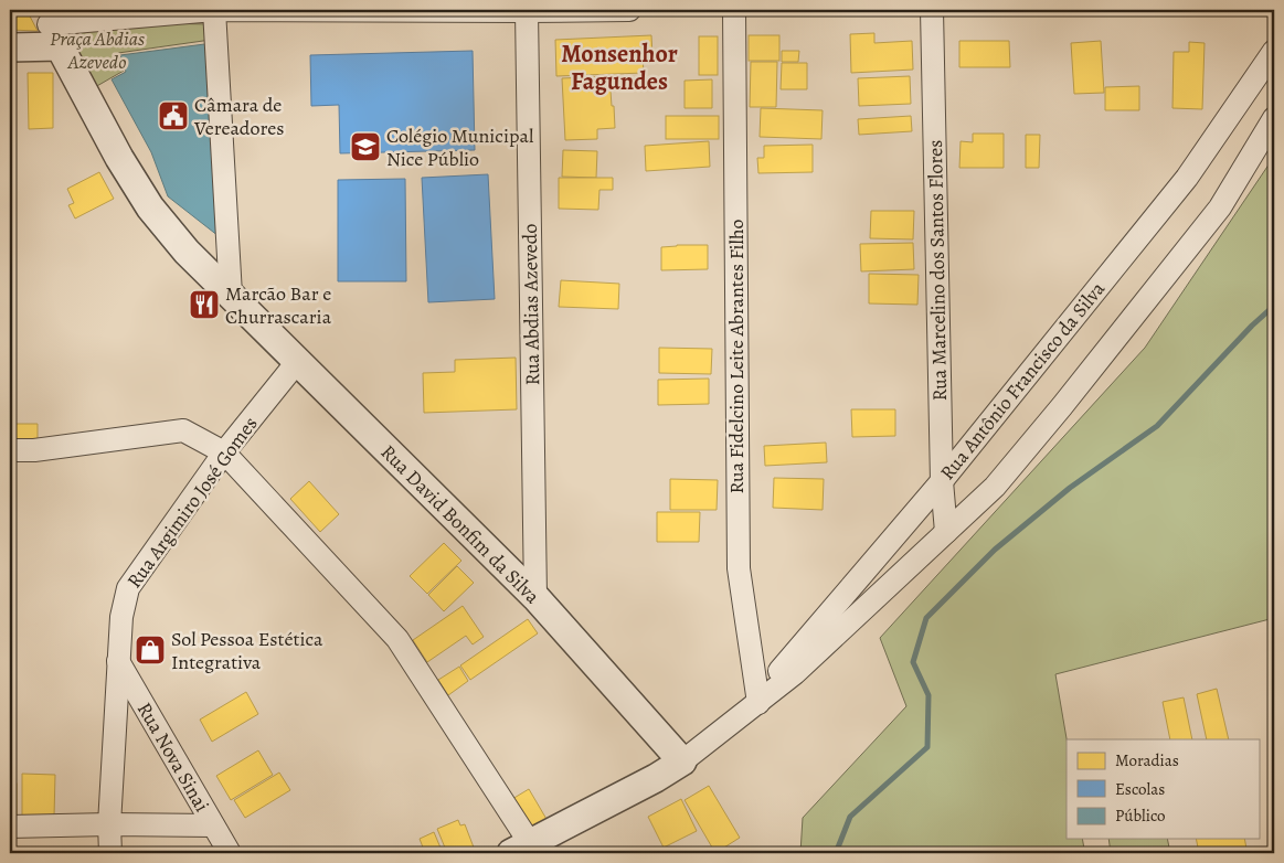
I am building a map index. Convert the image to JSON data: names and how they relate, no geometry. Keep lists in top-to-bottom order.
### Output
{
  "streets": {
    "street": [
      "Rua Marcelino dos Santos Flores",
      "Rua Abdias Azevedo",
      "Rua Fidelcino Leite Abrantes Filho",
      "Rua Antônio Francisco da Silva",
      "Rua Argimiro José Gomes",
      "Rua David Bonfim da Silva",
      "Rua Nova Sinai"
    ]
  },
  "crossings": [
    ["Rua Marcelino dos Santos Flores", "Rua Antônio Francisco da Silva"],
    ["Rua Abdias Azevedo", "Rua David Bonfim da Silva"],
    ["Rua Fidelcino Leite Abrantes Filho", "Rua Antônio Francisco da Silva"],
    ["Rua Antônio Francisco da Silva", "Rua David Bonfim da Silva"],
    ["Rua Argimiro José Gomes", "Rua David Bonfim da Silva"],
    ["Rua Argimiro José Gomes", "Rua Nova Sinai"]
  ],
  "districts": ["Monsenhor Fagundes"],
  "parks": ["Praça Abdias Azevedo"],
  "places": {
    "public building": ["Câmara de Vereadores"],
    "school or university": ["Colégio Municipal Nice Públio"],
    "restaurant": ["Marcão Bar e Churrascaria"],
    "shop": ["Sol Pessoa Estética Integrativa"]
  },
  "legend": ["Moradias", "Escolas", "Público"]
}
